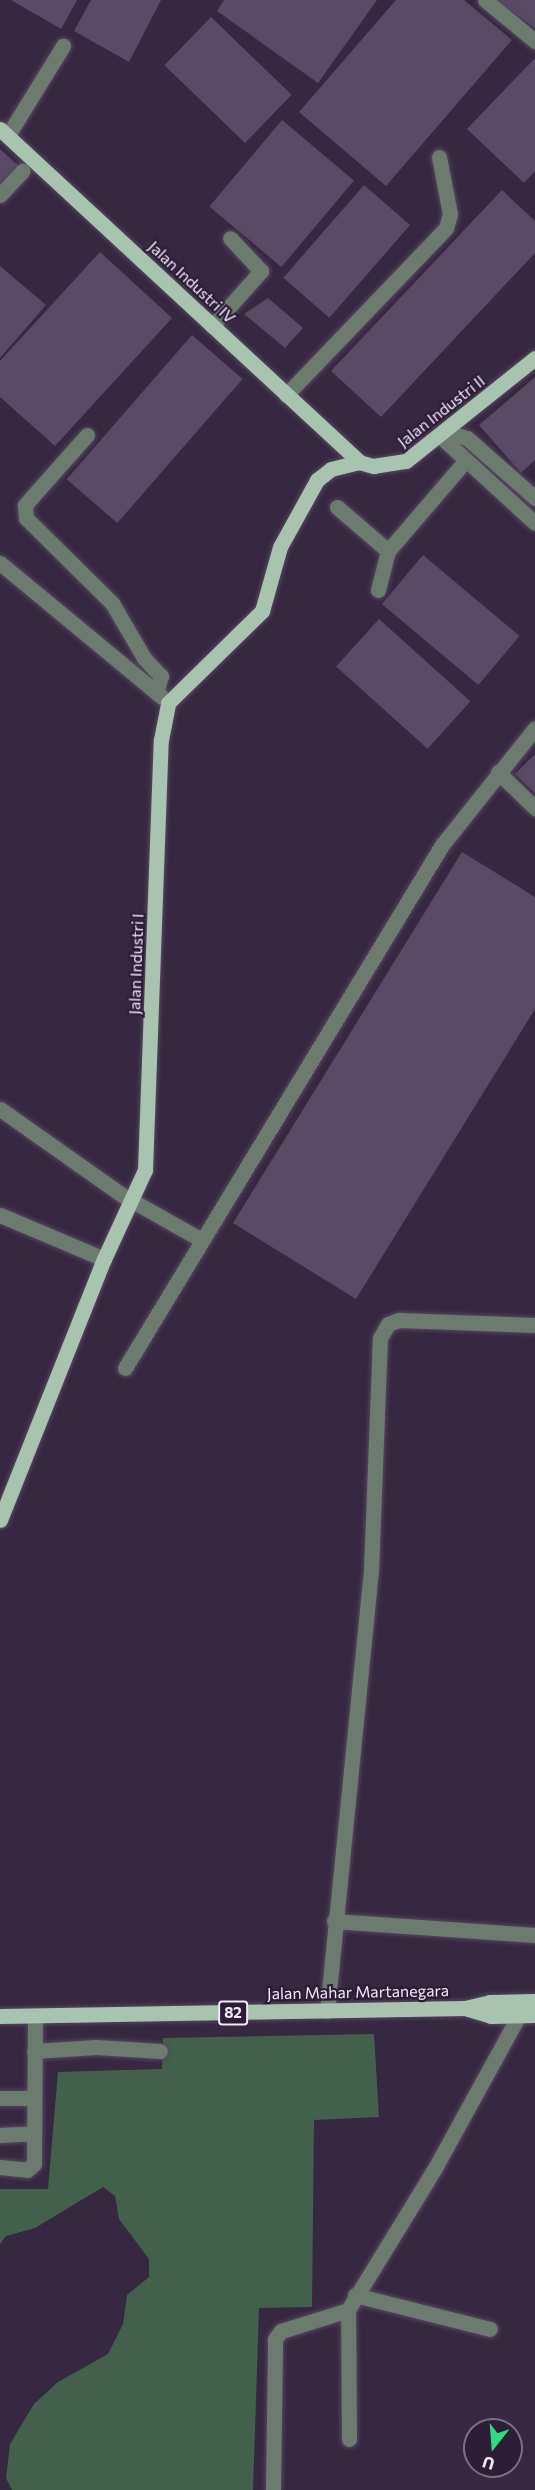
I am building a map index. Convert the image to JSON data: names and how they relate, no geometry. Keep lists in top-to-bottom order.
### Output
{
  "streets": {
    "main road": [
      "Jalan Industri IV",
      "Jalan Industri II",
      "Jalan Industri I",
      "Jalan Mahar Martanegara",
      "82"
    ]
  },
  "crossings": [
    ["Jalan Industri IV", "Jalan Industri II"]
  ],
  "north": "bottom"
}
